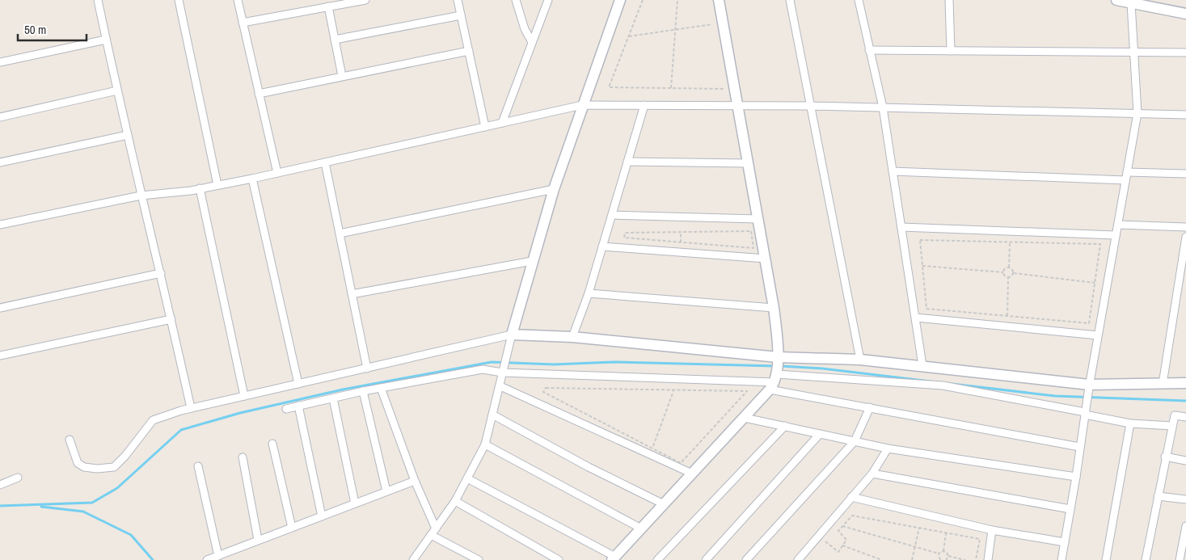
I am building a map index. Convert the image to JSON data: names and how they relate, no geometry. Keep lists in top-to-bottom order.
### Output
{
  "scale_bar": "50 m"
}
